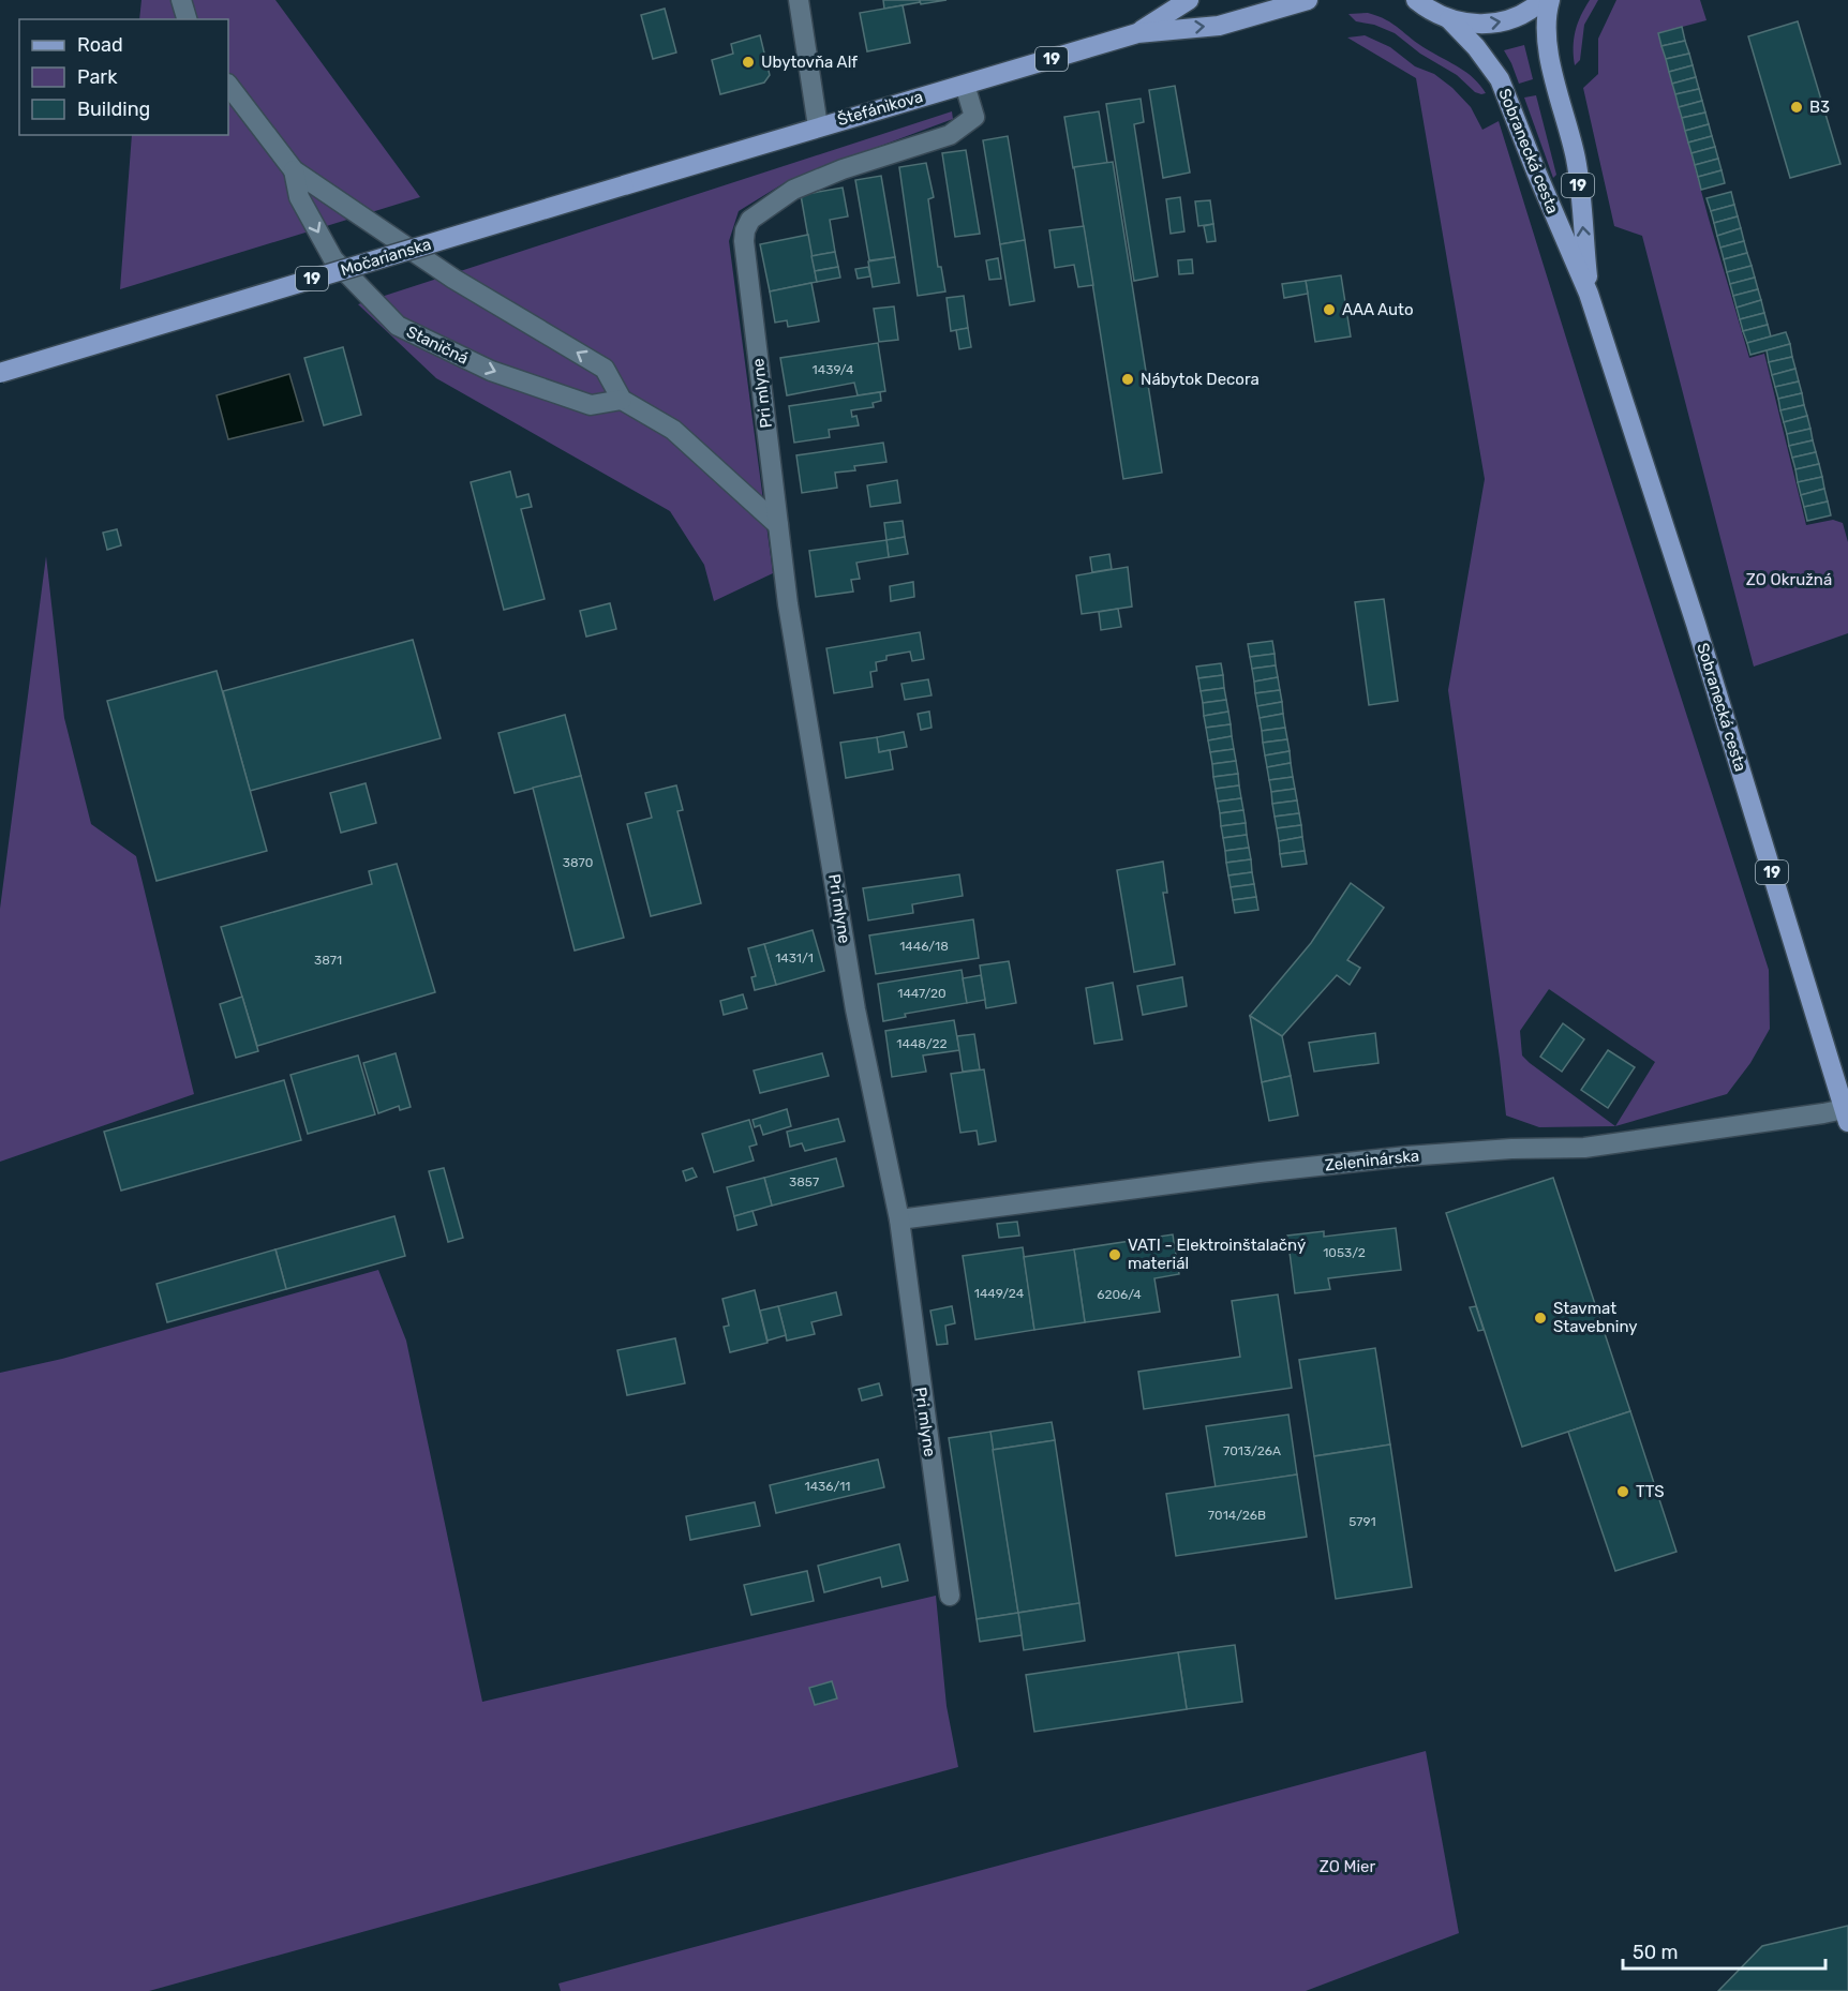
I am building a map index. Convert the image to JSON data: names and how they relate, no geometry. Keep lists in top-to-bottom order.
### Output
{
  "streets": {
    "main road": [
      "19",
      "Štefánikova",
      "Sobranecká cesta",
      "Močarianska"
    ],
    "street": ["Staničná", "Pri mlyne", "Zeleninárska"]
  },
  "crossings": [
    ["19", "Štefánikova"],
    ["19", "Sobranecká cesta"],
    ["Štefánikova", "Močarianska"],
    ["Štefánikova", "Pri mlyne"],
    ["Sobranecká cesta", "Zeleninárska"],
    ["Pri mlyne", "Zeleninárska"]
  ],
  "parks": ["ZO Okružná", "ZO Mier"],
  "places": [
    "Ubytovňa Alf",
    "B3",
    "AAA Auto",
    "Nábytok Decora",
    "VATI - Elektroinštalačný materiál",
    "Stavmat Stavebniny",
    "TTS"
  ],
  "house_numbers": [
    "1439/4",
    "3870",
    "1446/18",
    "1431/1",
    "3871",
    "1447/20",
    "1448/22",
    "3857",
    "1053/2",
    "1449/24",
    "6206/4",
    "7013/26A",
    "1436/11",
    "7014/26B",
    "5791"
  ],
  "legend": ["Road", "Park", "Building"],
  "scale_bar": "50 m"
}
